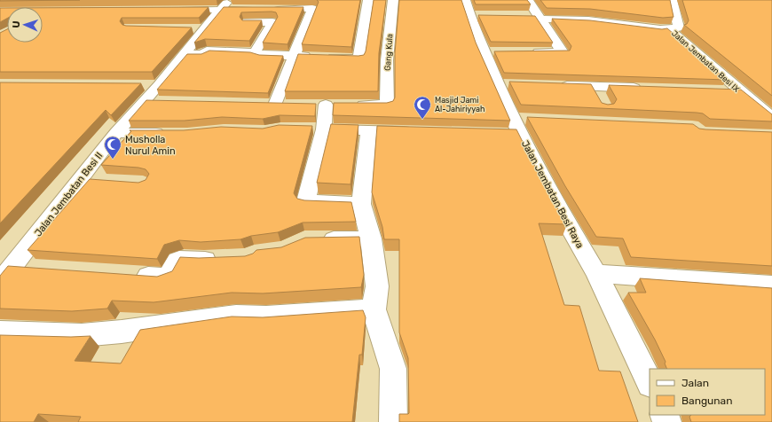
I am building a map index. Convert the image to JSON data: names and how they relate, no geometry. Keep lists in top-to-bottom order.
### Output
{
  "streets": {
    "street": [
      "Gang Kula",
      "Jalan Jembatan Besi IX",
      "Jalan Jembatan Besi II",
      "Jalan Jembatan Besi Raya"
    ]
  },
  "places": {
    "mosque": ["Masjid Jami Al-Jahiriyyah", "Musholla Nurul Amin"]
  },
  "legend": ["Jalan", "Bangunan"],
  "north": "left"
}
